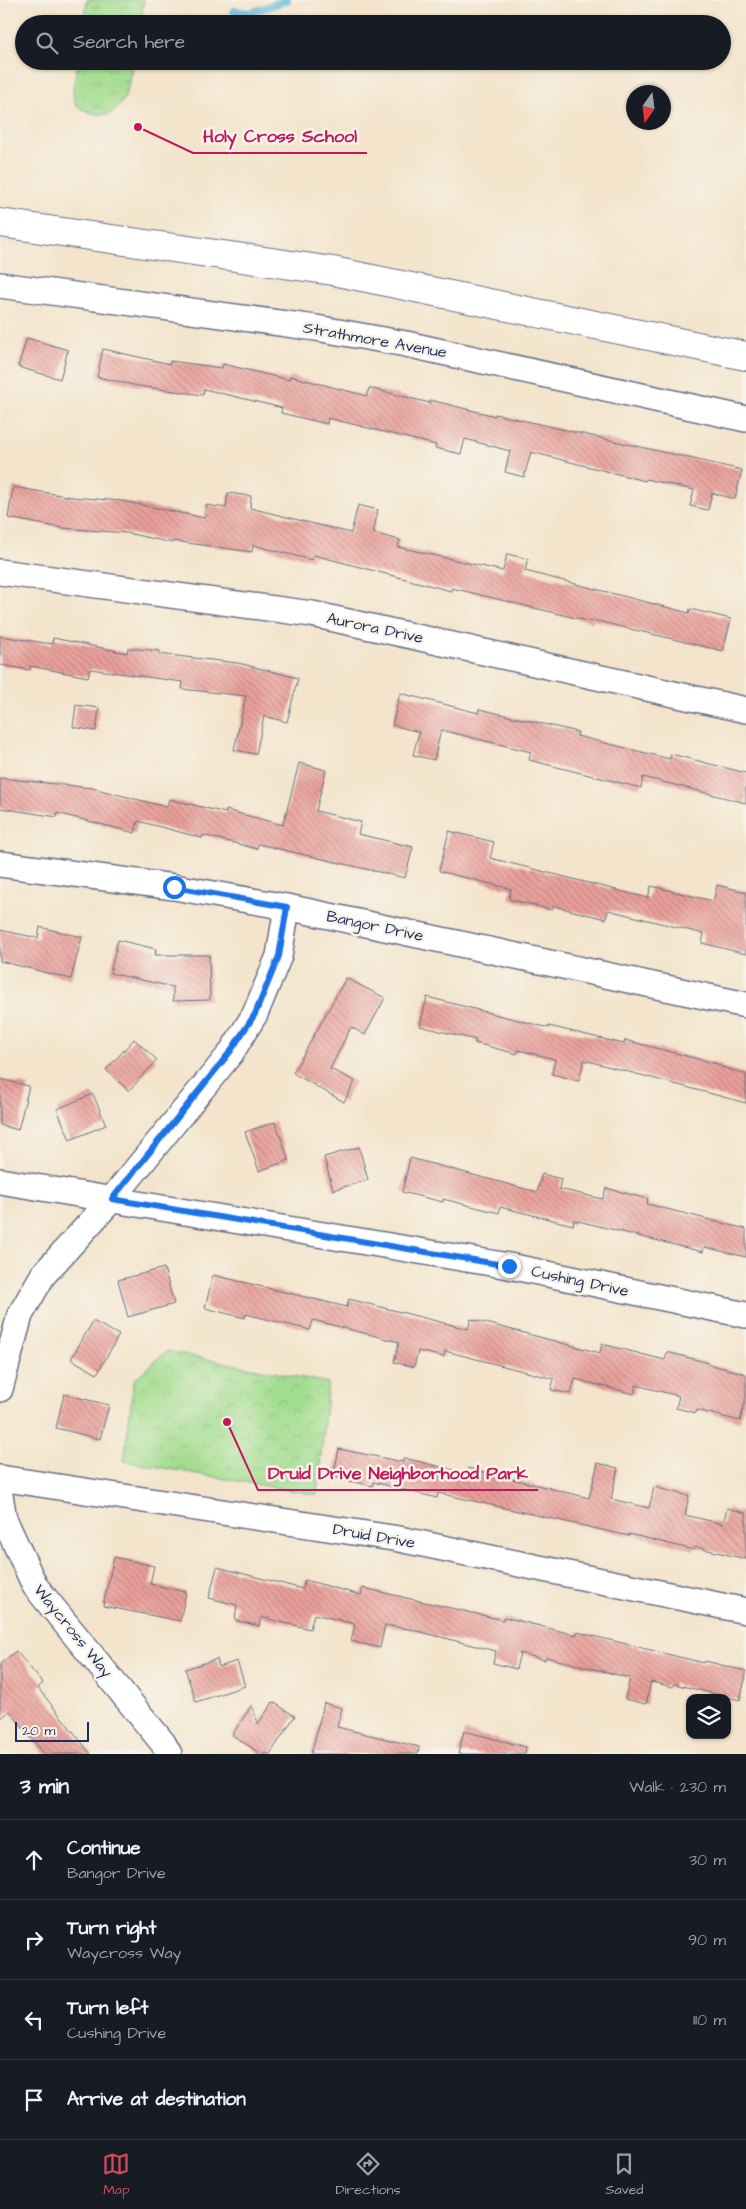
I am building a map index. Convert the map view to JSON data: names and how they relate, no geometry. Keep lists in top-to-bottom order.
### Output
{
  "streets": {
    "street": [
      "Strathmore Avenue",
      "Aurora Drive",
      "Bangor Drive",
      "Cushing Drive",
      "Druid Drive",
      "Waycross Way"
    ]
  },
  "places": ["Holy Cross School", "Druid Drive Neighborhood Park"],
  "scale_bar": "20 m",
  "north": "bottom",
  "page": {
    "search": "Search here",
    "scale": "20 m",
    "heading": ["3 min", "Walk · 230 m"],
    "list": [
      ["Continue", "Bangor Drive", "30 m"],
      ["Turn right", "Waycross Way", "90 m"],
      ["Turn left", "Cushing Drive", "110 m"],
      "Arrive at destination"
    ],
    "nav": ["Map", "Directions", "Saved"]
  }
}
